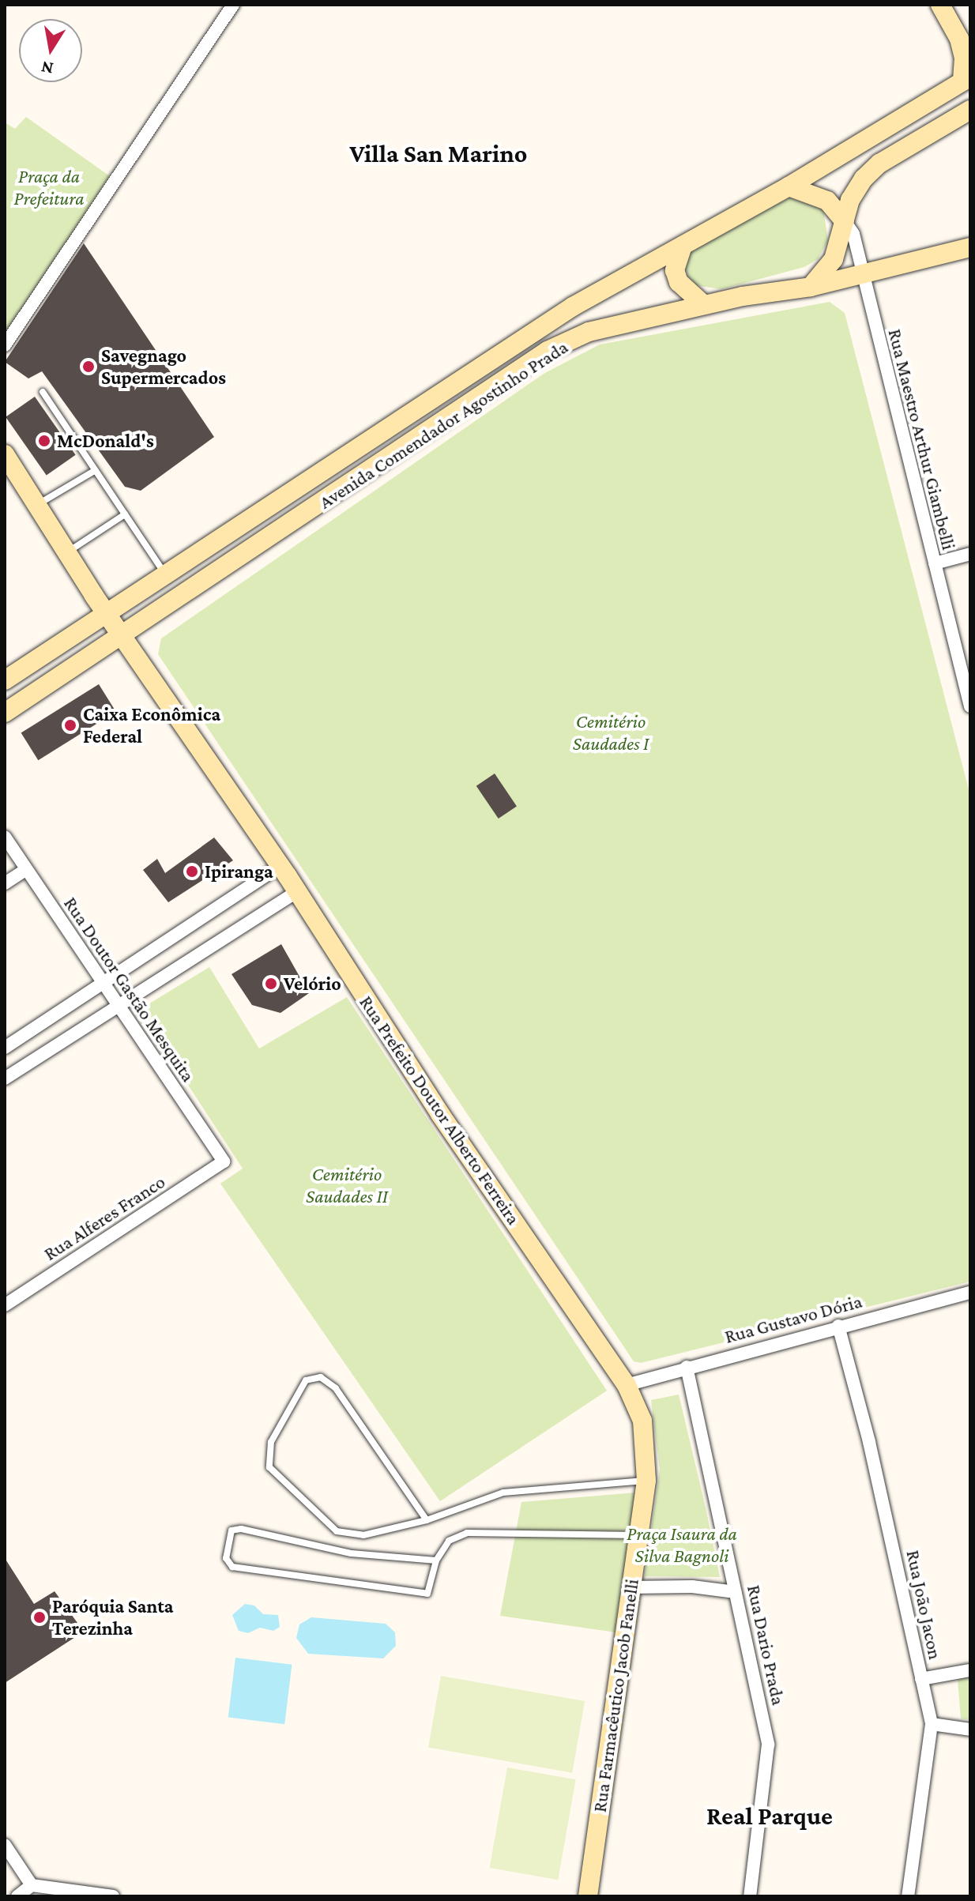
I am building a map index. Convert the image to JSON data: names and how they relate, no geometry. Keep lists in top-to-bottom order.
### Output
{
  "streets": {
    "main road": ["Avenida Comendador Agostinho Prada", "Rua Prefeito Doutor Alberto Ferreira", "Rua Farmacêutico Jacob Fanelli"],
    "street": [
      "Rua Maestro Arthur Giambelli",
      "Rua Doutor Gastão Mesquita",
      "Rua Alferes Franco",
      "Rua Gustavo Dória",
      "Rua João Jacon",
      "Rua Dario Prada"
    ]
  },
  "crossings": [
    ["Avenida Comendador Agostinho Prada", "Rua Maestro Arthur Giambelli"],
    ["Avenida Comendador Agostinho Prada", "Rua Prefeito Doutor Alberto Ferreira"],
    ["Rua Doutor Gastão Mesquita", "Rua Alferes Franco"],
    ["Rua Prefeito Doutor Alberto Ferreira", "Rua Gustavo Dória"],
    ["Rua Prefeito Doutor Alberto Ferreira", "Rua Farmacêutico Jacob Fanelli"],
    ["Rua Gustavo Dória", "Rua João Jacon"],
    ["Rua Gustavo Dória", "Rua Dario Prada"],
    ["Rua Gustavo Dória", "Rua Farmacêutico Jacob Fanelli"]
  ],
  "districts": ["Villa San Marino", "Real Parque"],
  "parks": [
    "Praça da Prefeitura",
    "Cemitério Saudades I",
    "Cemitério Saudades II",
    "Praça Isaura da Silva Bagnoli"
  ],
  "places": [
    "Savegnago Supermercados",
    "McDonald's",
    "Caixa Econômica Federal",
    "Ipiranga",
    "Velório",
    "Paróquia Santa Terezinha"
  ],
  "north": "bottom"
}
